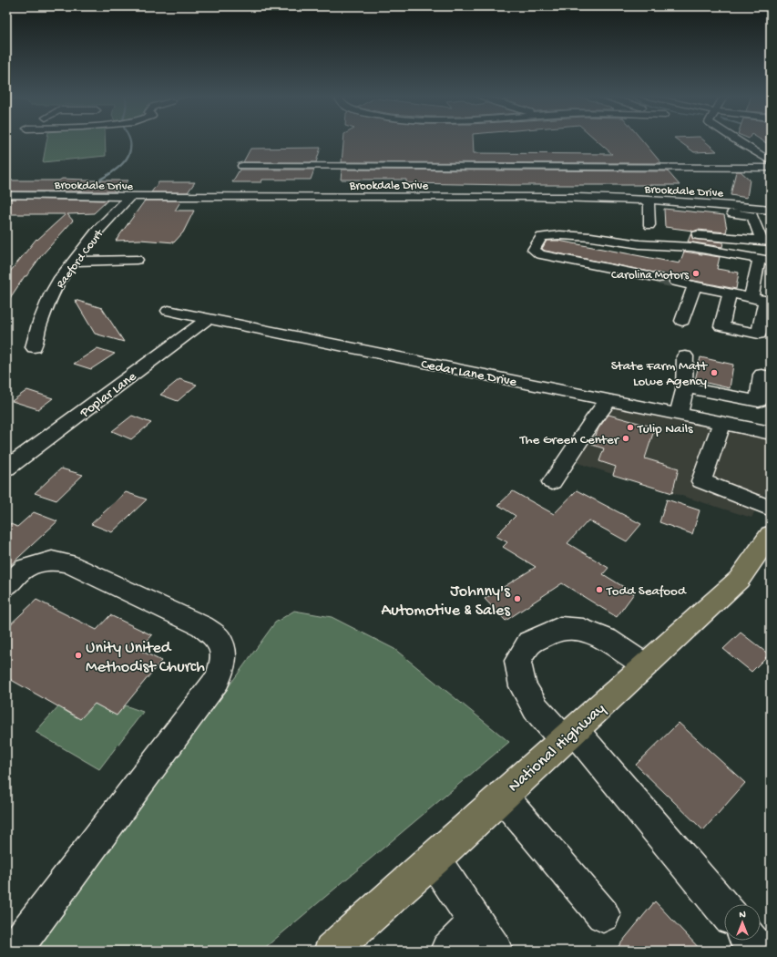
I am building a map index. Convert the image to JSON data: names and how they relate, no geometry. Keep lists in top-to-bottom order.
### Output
{
  "streets": {
    "main road": ["National Highway"],
    "street": [
      "Brookdale Drive",
      "Raeford Court",
      "Cedar Lane Drive",
      "Poplar Lane"
    ]
  },
  "crossings": [
    ["Brookdale Drive", "Raeford Court"],
    ["Cedar Lane Drive", "Poplar Lane"]
  ],
  "places": [
    "Carolina Motors",
    "State Farm Matt Lowe Agency",
    "Tulip Nails",
    "The Green Center",
    "Todd Seafood",
    "Johnny's Automotive & Sales",
    "Unity United Methodist Church"
  ],
  "north": "top"
}
